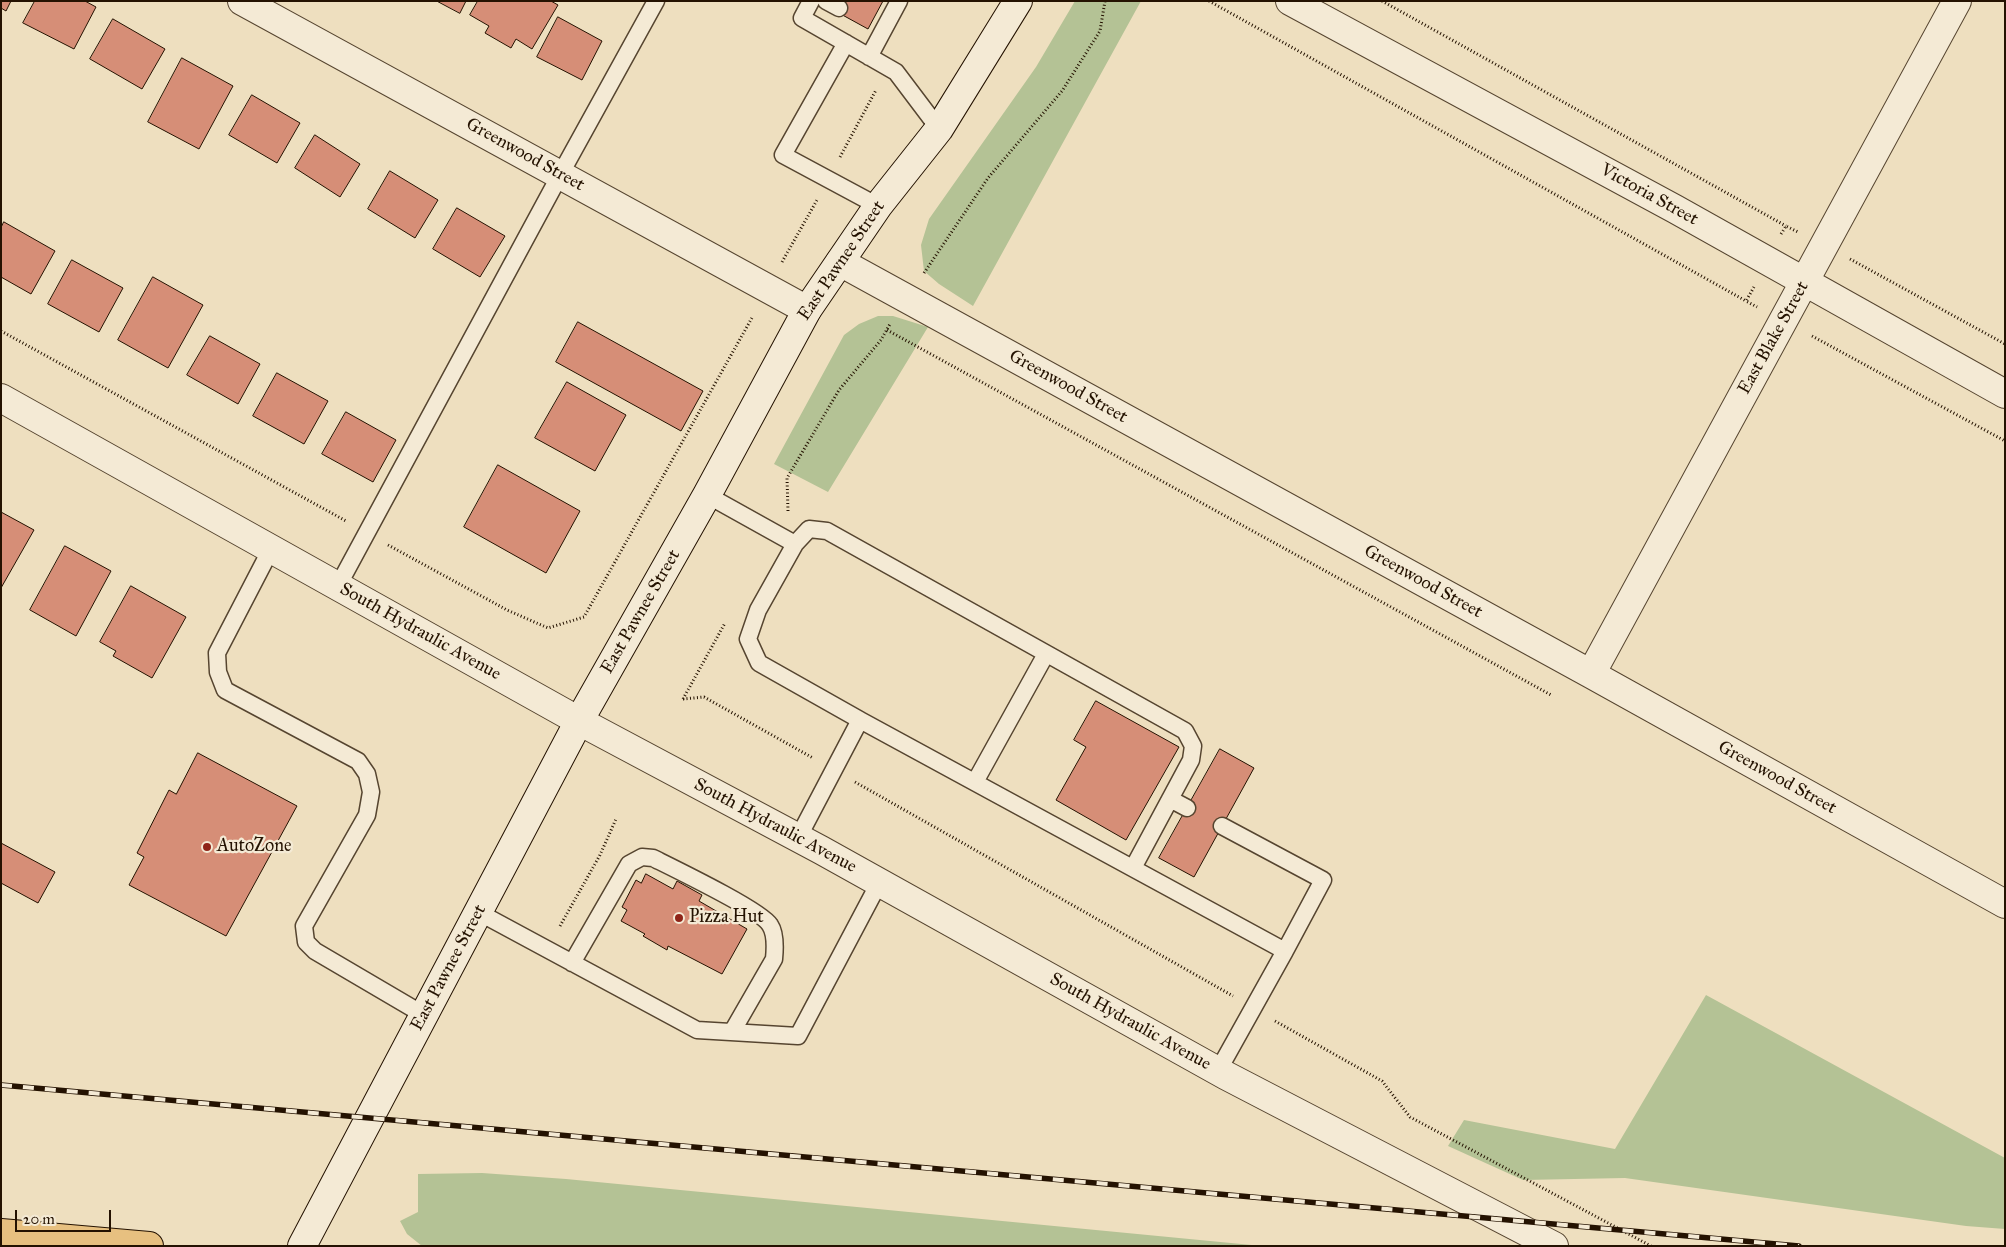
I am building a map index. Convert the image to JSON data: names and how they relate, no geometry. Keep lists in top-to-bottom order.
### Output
{
  "streets": {
    "street": [
      "Greenwood Street",
      "Victoria Street",
      "East Pawnee Street",
      "East Blake Street",
      "South Hydraulic Avenue"
    ]
  },
  "crossings": [
    ["Greenwood Street", "East Pawnee Street"],
    ["Greenwood Street", "East Blake Street"],
    ["Victoria Street", "East Blake Street"],
    ["East Pawnee Street", "South Hydraulic Avenue"]
  ],
  "places": ["AutoZone", "Pizza Hut"],
  "scale_bar": "20 m"
}
